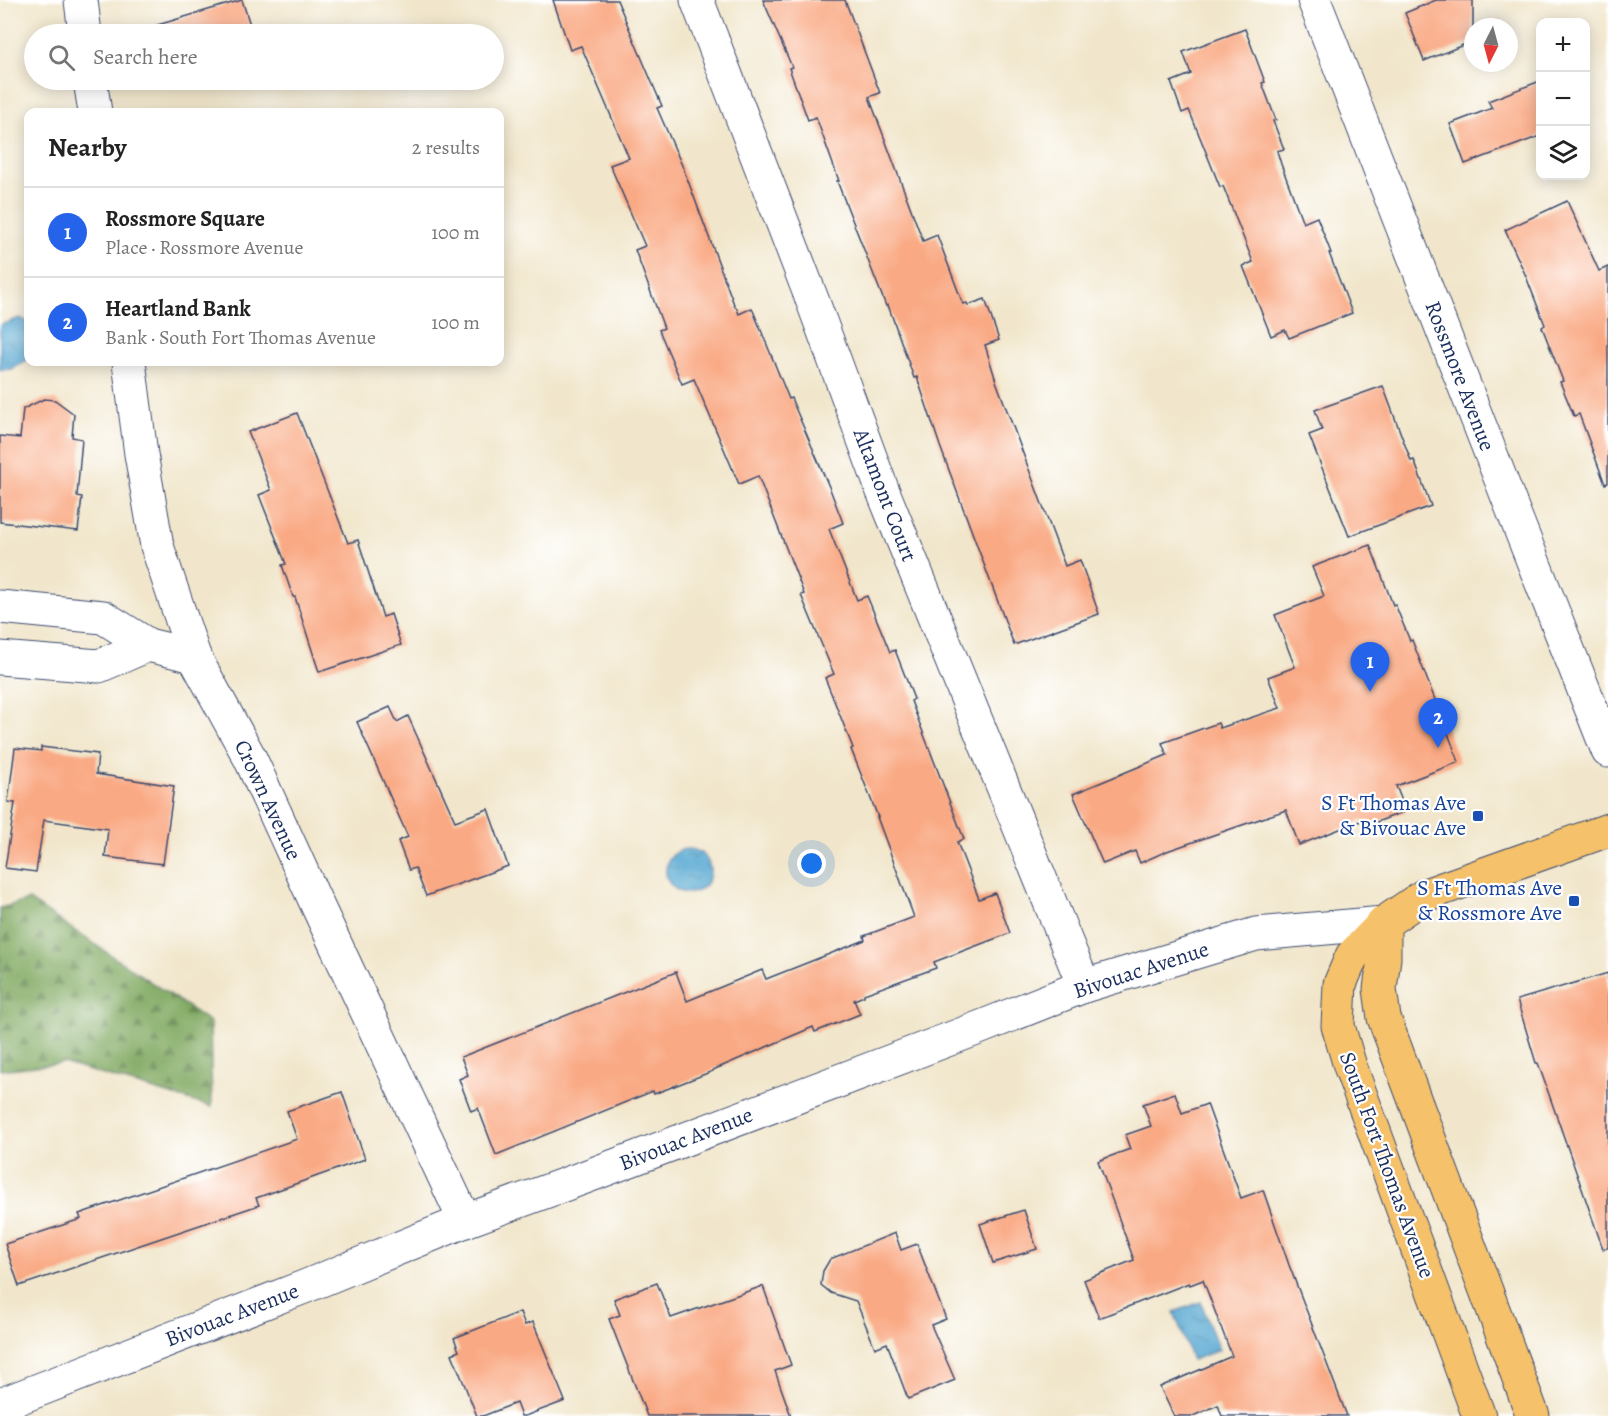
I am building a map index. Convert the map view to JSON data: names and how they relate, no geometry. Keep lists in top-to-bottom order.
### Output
{
  "streets": {
    "main road": ["South Fort Thomas Avenue"],
    "street": [
      "Rossmore Avenue",
      "Altamont Court",
      "Crown Avenue",
      "Bivouac Avenue"
    ]
  },
  "crossings": [
    ["Altamont Court", "Bivouac Avenue"],
    ["Crown Avenue", "Bivouac Avenue"],
    ["Bivouac Avenue", "South Fort Thomas Avenue"]
  ],
  "places": {
    "transit": ["S Ft Thomas Ave & Bivouac Ave", "S Ft Thomas Ave & Rossmore Ave"]
  },
  "north": "bottom",
  "page": {
    "map_buttons": ["+", "−"],
    "search": "Search here",
    "heading": ["Nearby", "2 results"],
    "list": [
      {
        "mark": "1",
        "name": "Rossmore Square",
        "note": "Place · Rossmore Avenue",
        "value": "100 m"
      },
      {
        "mark": "2",
        "name": "Heartland Bank",
        "note": "Bank · South Fort Thomas Avenue",
        "value": "100 m"
      }
    ],
    "pins": ["1", "2"]
  }
}
